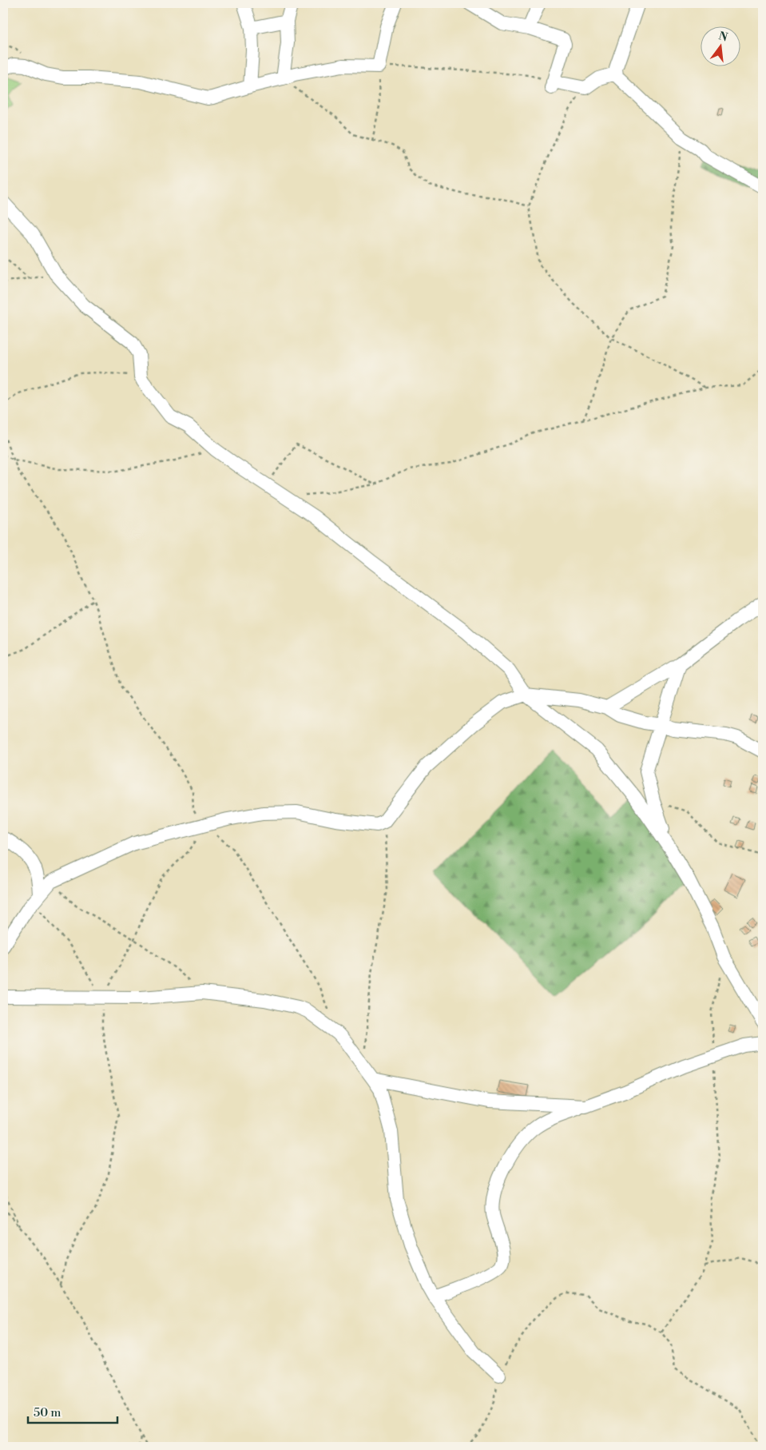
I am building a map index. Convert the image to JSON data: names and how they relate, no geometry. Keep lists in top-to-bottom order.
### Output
{
  "scale_bar": "50 m",
  "north": "top"
}
